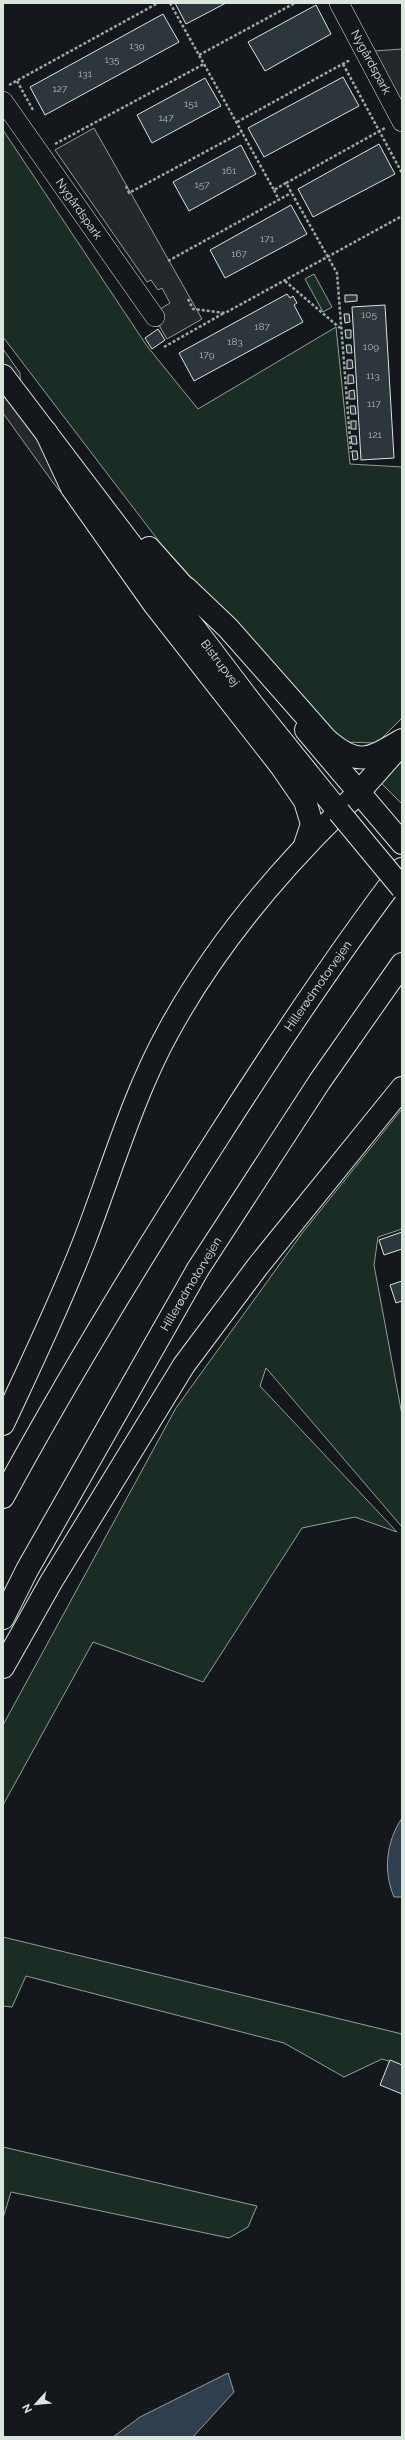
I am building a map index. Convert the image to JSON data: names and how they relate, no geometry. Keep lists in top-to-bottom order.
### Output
{
  "streets": {
    "main road": ["Bistrupvej", "Hillerødmotorvejen"],
    "street": ["Nygårdspark"]
  },
  "house_numbers": [
    "139",
    "135",
    "131",
    "127",
    "151",
    "147",
    "161",
    "157",
    "171",
    "167",
    "105",
    "187",
    "183",
    "109",
    "179",
    "113",
    "117",
    "121"
  ],
  "north": "bottom left"
}
